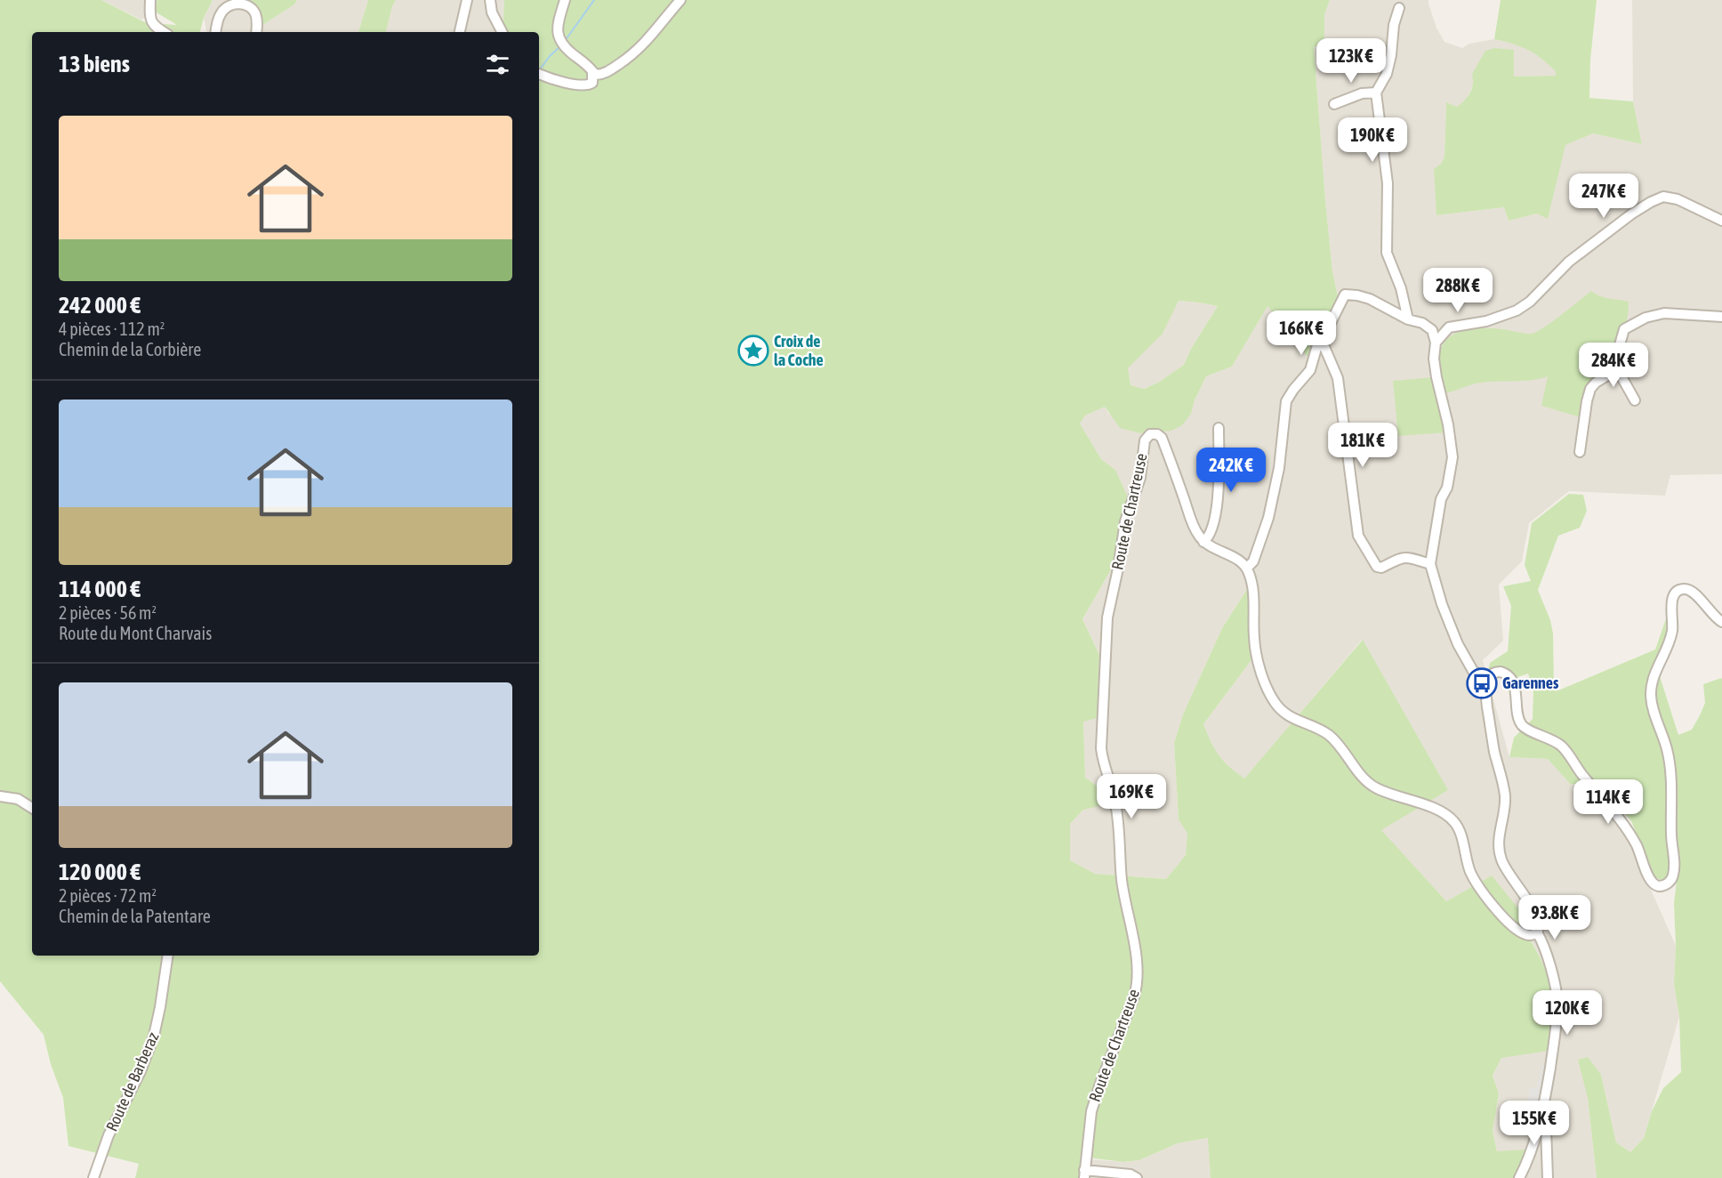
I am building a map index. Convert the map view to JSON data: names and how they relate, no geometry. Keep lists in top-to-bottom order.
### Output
{
  "streets": {
    "street": ["Route de Chartreuse", "Route de Barberaz"]
  },
  "places": {
    "place": ["Croix de la Coche"],
    "bus stop": ["Garennes"]
  },
  "page": {
    "heading": "13 biens",
    "price": [
      "123K €",
      "190K €",
      "247K €",
      "288K €",
      "166K €",
      "284K €",
      "181K €",
      "242K €",
      "169K €",
      "114K €",
      "93.8K €",
      "120K €",
      "155K €"
    ],
    "list": [
      {
        "name": "242 000 €",
        "note": "4 pièces · 112 m² · Chemin de la Corbière"
      },
      {
        "name": "114 000 €",
        "note": "2 pièces · 56 m² · Route du Mont Charvais"
      },
      {
        "name": "120 000 €",
        "note": "2 pièces · 72 m² · Chemin de la Patentare"
      }
    ]
  }
}
